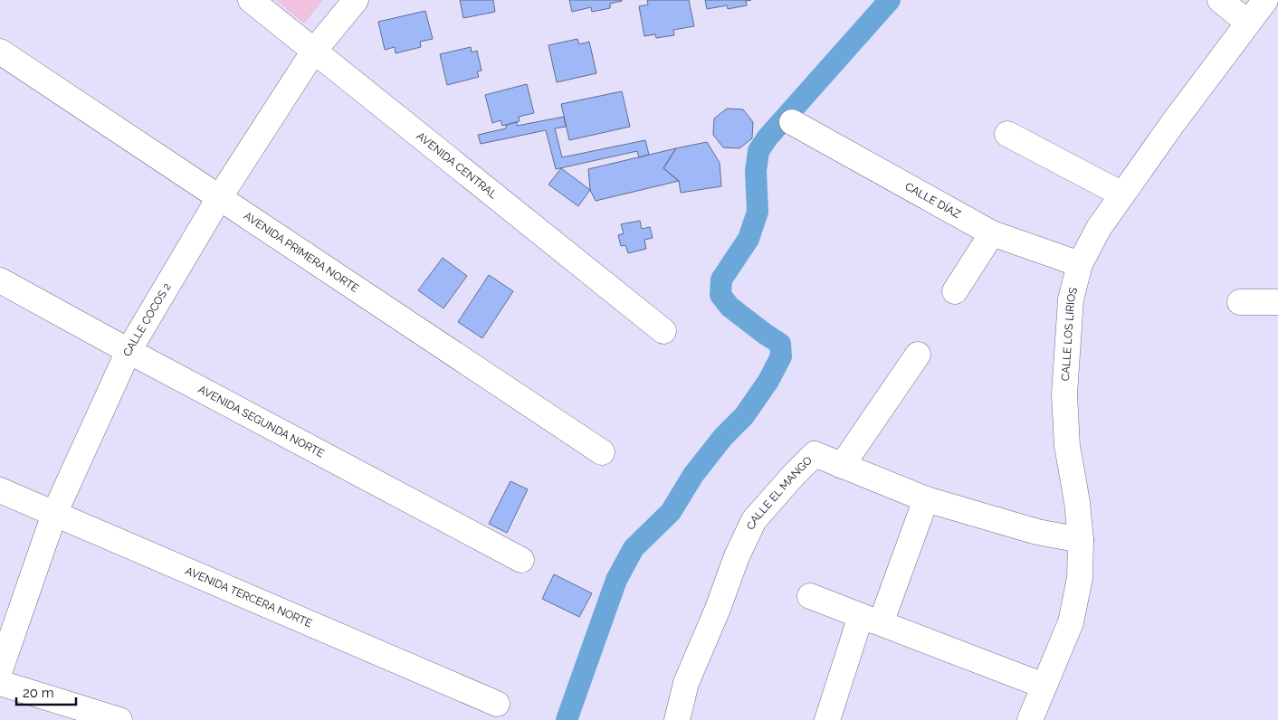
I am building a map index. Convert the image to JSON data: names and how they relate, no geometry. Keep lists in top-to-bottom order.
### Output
{
  "streets": {
    "street": [
      "AVENIDA CENTRAL",
      "CALLE DÍAZ",
      "AVENIDA PRIMERA NORTE",
      "CALLE COCOS 2",
      "CALLE LOS LIRIOS",
      "AVENIDA SEGUNDA NORTE",
      "CALLE EL MANGO",
      "AVENIDA TERCERA NORTE"
    ]
  },
  "crossings": [
    ["AVENIDA CENTRAL", "CALLE COCOS 2"],
    ["CALLE DÍAZ", "CALLE LOS LIRIOS"],
    ["AVENIDA PRIMERA NORTE", "CALLE COCOS 2"],
    ["CALLE COCOS 2", "AVENIDA SEGUNDA NORTE"],
    ["CALLE COCOS 2", "AVENIDA TERCERA NORTE"],
    ["CALLE LOS LIRIOS", "CALLE EL MANGO"]
  ],
  "scale_bar": "20 m"
}
